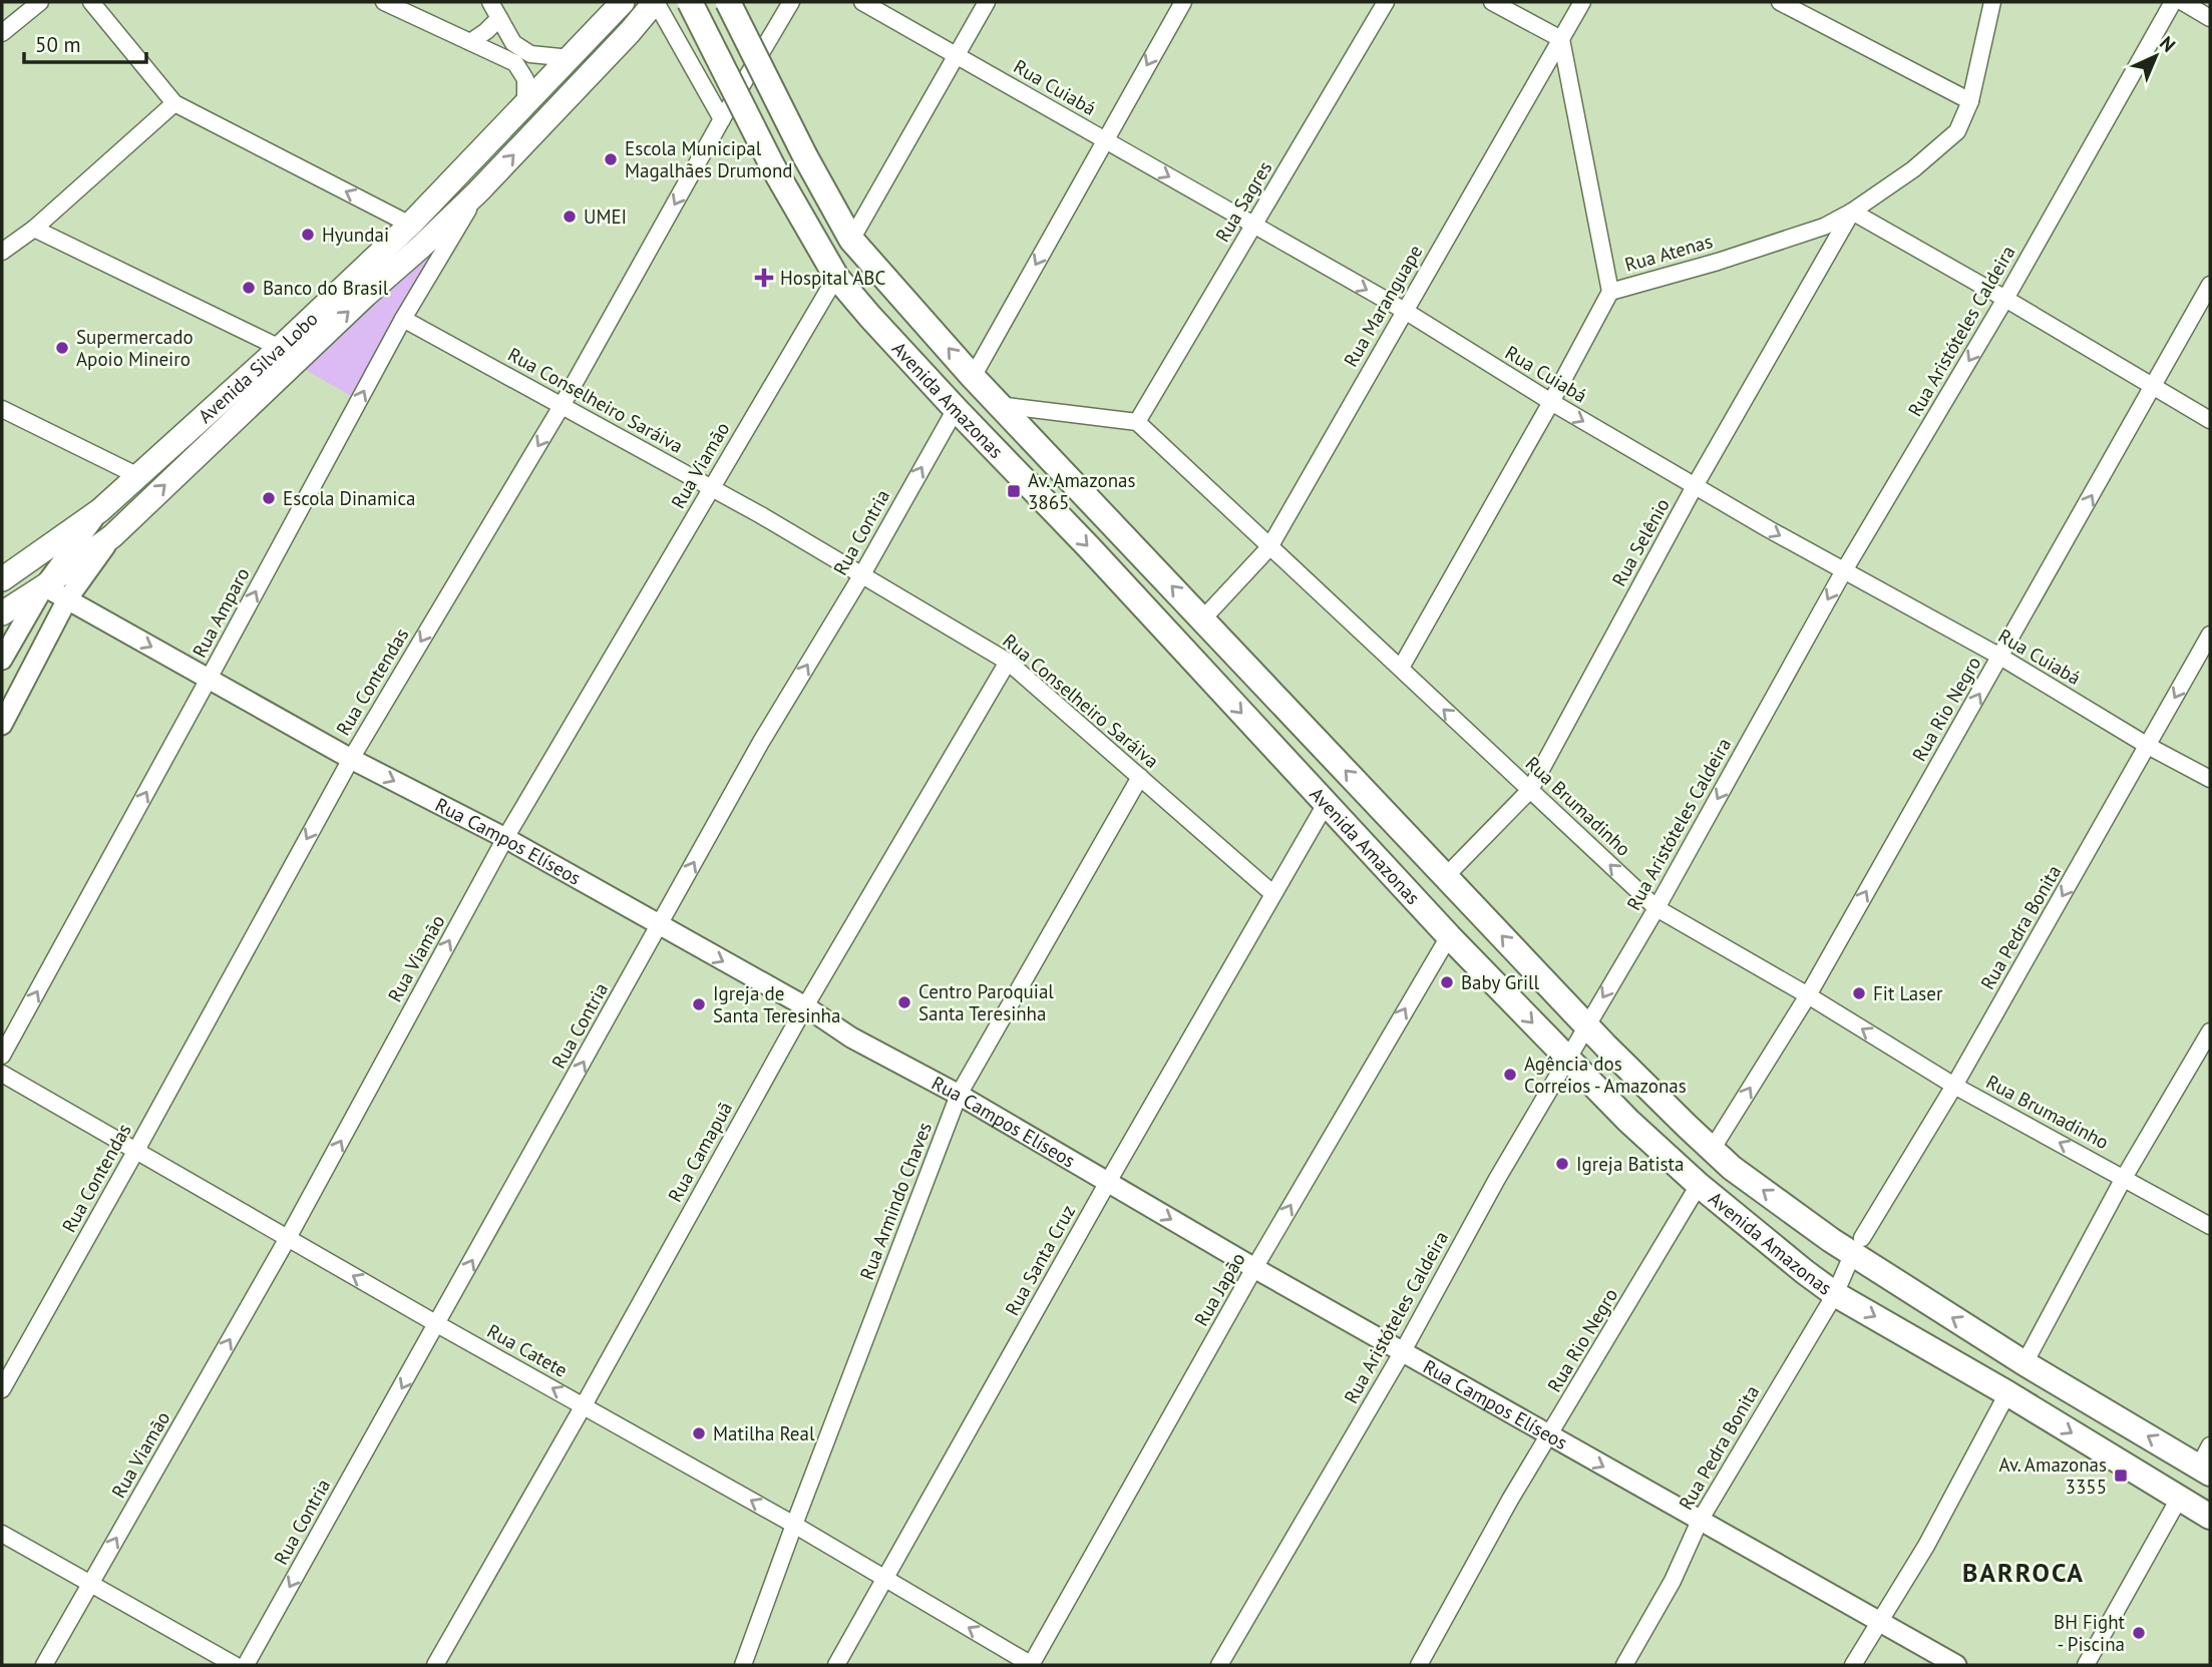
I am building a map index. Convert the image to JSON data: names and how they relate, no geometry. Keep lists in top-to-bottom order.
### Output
{
  "streets": {
    "main road": ["Avenida Silva Lobo", "Avenida Amazonas"],
    "street": [
      "Rua Cuiabá",
      "Rua Sagres",
      "Rua Atenas",
      "Rua Maranguape",
      "Rua Aristóteles Caldeira",
      "Rua Conselheiro Saráiva",
      "Rua Viamão",
      "Rua Contria",
      "Rua Selênio",
      "Rua Amparo",
      "Rua Contendas",
      "Rua Rio Negro",
      "Rua Brumadinho",
      "Rua Campos Elíseos",
      "Rua Pedra Bonita",
      "Rua Camapuã",
      "Rua Armindo Chaves",
      "Rua Santa Cruz",
      "Rua Japão",
      "Rua Catete"
    ]
  },
  "crossings": [
    ["Rua Cuiabá", "Rua Sagres"],
    ["Rua Cuiabá", "Rua Atenas"],
    ["Rua Cuiabá", "Rua Maranguape"],
    ["Rua Cuiabá", "Rua Aristóteles Caldeira"],
    ["Rua Cuiabá", "Rua Selênio"],
    ["Rua Cuiabá", "Rua Rio Negro"],
    ["Rua Cuiabá", "Rua Pedra Bonita"],
    ["Rua Sagres", "Rua Brumadinho"],
    ["Rua Atenas", "Rua Selênio"],
    ["Rua Atenas", "Rua Brumadinho"],
    ["Rua Maranguape", "Avenida Amazonas"],
    ["Rua Maranguape", "Rua Brumadinho"],
    ["Rua Aristóteles Caldeira", "Avenida Amazonas"],
    ["Rua Aristóteles Caldeira", "Rua Brumadinho"],
    ["Rua Aristóteles Caldeira", "Rua Campos Elíseos"],
    ["Avenida Silva Lobo", "Rua Amparo"],
    ["Avenida Silva Lobo", "Rua Campos Elíseos"],
    ["Avenida Amazonas", "Rua Viamão"],
    ["Avenida Amazonas", "Rua Contria"],
    ["Avenida Amazonas", "Rua Selênio"],
    ["Avenida Amazonas", "Rua Rio Negro"],
    ["Avenida Amazonas", "Rua Pedra Bonita"],
    ["Avenida Amazonas", "Rua Santa Cruz"],
    ["Avenida Amazonas", "Rua Japão"],
    ["Rua Conselheiro Saráiva", "Rua Viamão"],
    ["Rua Conselheiro Saráiva", "Rua Contria"],
    ["Rua Conselheiro Saráiva", "Rua Amparo"],
    ["Rua Conselheiro Saráiva", "Rua Contendas"],
    ["Rua Conselheiro Saráiva", "Rua Camapuã"],
    ["Rua Conselheiro Saráiva", "Rua Armindo Chaves"],
    ["Rua Conselheiro Saráiva", "Rua Santa Cruz"],
    ["Rua Viamão", "Rua Campos Elíseos"],
    ["Rua Viamão", "Rua Catete"],
    ["Rua Contria", "Rua Campos Elíseos"],
    ["Rua Contria", "Rua Catete"],
    ["Rua Selênio", "Rua Brumadinho"],
    ["Rua Amparo", "Rua Campos Elíseos"],
    ["Rua Contendas", "Rua Campos Elíseos"],
    ["Rua Contendas", "Rua Catete"],
    ["Rua Rio Negro", "Rua Brumadinho"],
    ["Rua Rio Negro", "Rua Campos Elíseos"],
    ["Rua Brumadinho", "Rua Pedra Bonita"],
    ["Rua Campos Elíseos", "Rua Pedra Bonita"],
    ["Rua Campos Elíseos", "Rua Camapuã"],
    ["Rua Campos Elíseos", "Rua Armindo Chaves"],
    ["Rua Campos Elíseos", "Rua Santa Cruz"],
    ["Rua Campos Elíseos", "Rua Japão"],
    ["Rua Camapuã", "Rua Catete"],
    ["Rua Armindo Chaves", "Rua Catete"],
    ["Rua Santa Cruz", "Rua Catete"],
    ["Rua Japão", "Rua Catete"]
  ],
  "one_way": [
    "Rua Cuiabá",
    "Rua Aristóteles Caldeira",
    "Rua Viamão",
    "Rua Amparo",
    "Rua Contendas",
    "Rua Rio Negro",
    "Rua Brumadinho",
    "Rua Campos Elíseos",
    "Rua Pedra Bonita",
    "Rua Japão",
    "Rua Catete"
  ],
  "districts": ["BARROCA"],
  "places": {
    "other": [
      "Escola Municipal Magalhães Drumond",
      "UMEI",
      "Hyundai",
      "Banco do Brasil",
      "Supermercado Apoio Mineiro",
      "Escola Dinamica",
      "Baby Grill",
      "Fit Laser",
      "Centro Paroquial Santa Teresinha",
      "Igreja de Santa Teresinha",
      "Agência dos Correios - Amazonas",
      "Igreja Batista",
      "Matilha Real",
      "BH Fight - Piscina"
    ],
    "health": ["Hospital ABC"],
    "transit": ["Av. Amazonas 3865", "Av. Amazonas 3355"]
  },
  "scale_bar": "50 m",
  "north": "top right"
}
